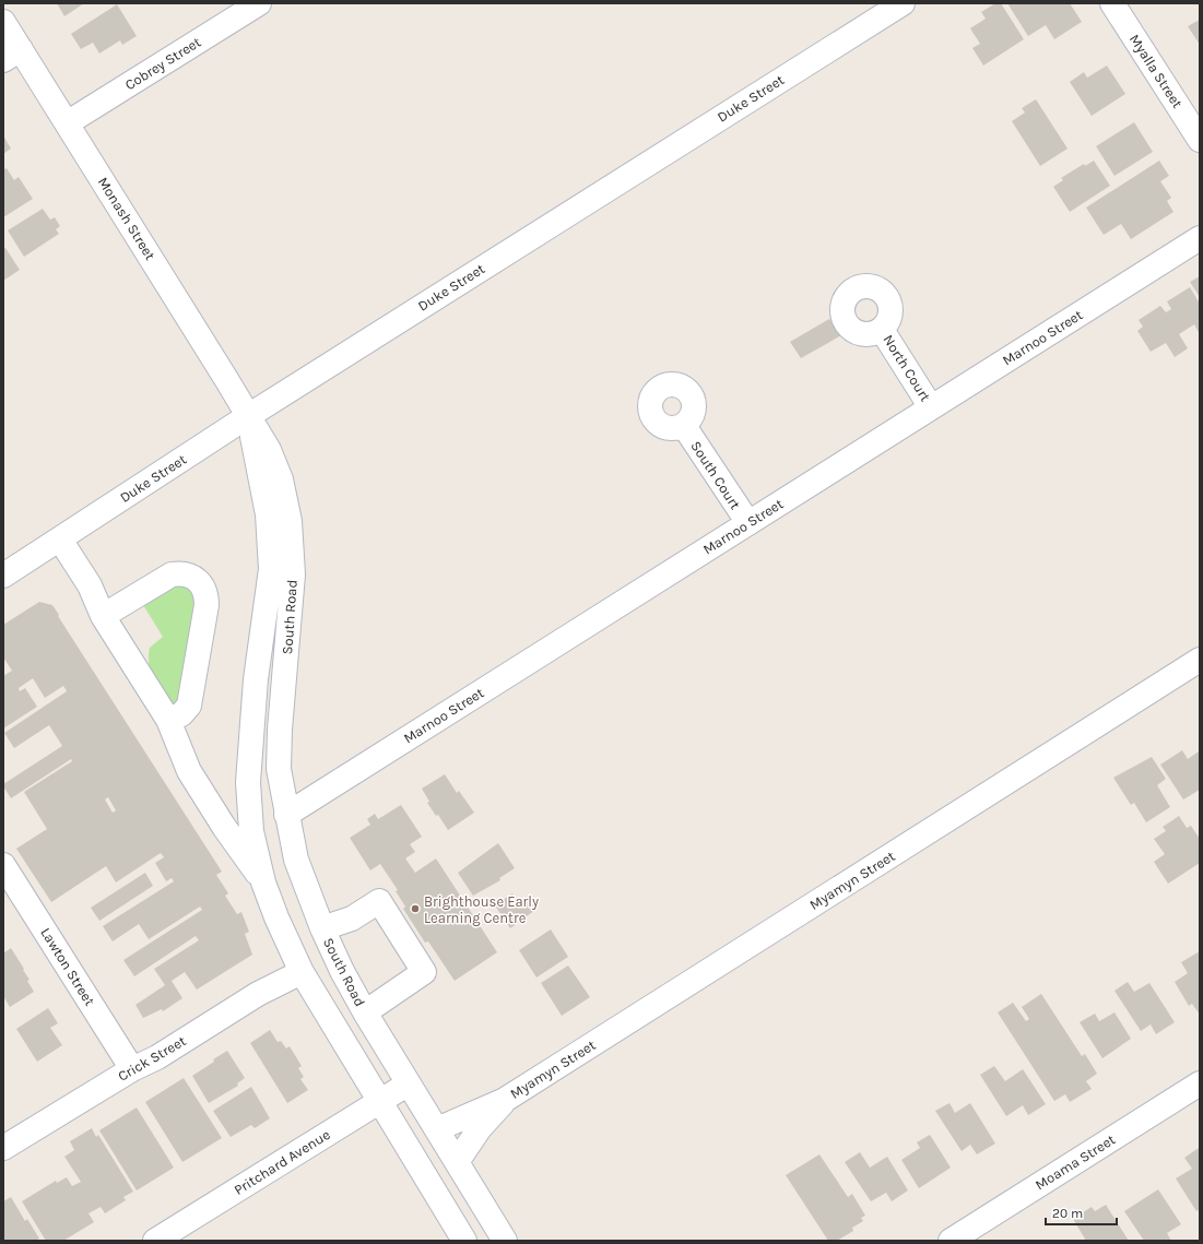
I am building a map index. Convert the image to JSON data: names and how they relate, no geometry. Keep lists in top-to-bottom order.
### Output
{
  "streets": {
    "street": [
      "Cobrey Street",
      "Myalla Street",
      "Duke Street",
      "Monash Street",
      "Marnoo Street",
      "North Court",
      "South Court",
      "South Road",
      "Myamyn Street",
      "Lawton Street",
      "Crick Street",
      "Pritchard Avenue",
      "Moama Street"
    ]
  },
  "crossings": [
    ["Cobrey Street", "Monash Street"],
    ["Duke Street", "Monash Street"],
    ["Duke Street", "South Road"],
    ["Monash Street", "South Road"],
    ["Marnoo Street", "North Court"],
    ["Marnoo Street", "South Court"],
    ["Marnoo Street", "South Road"],
    ["South Road", "Myamyn Street"],
    ["South Road", "Crick Street"],
    ["South Road", "Pritchard Avenue"],
    ["Lawton Street", "Crick Street"]
  ],
  "places": ["Brighthouse Early Learning Centre"],
  "scale_bar": "20 m"
}
